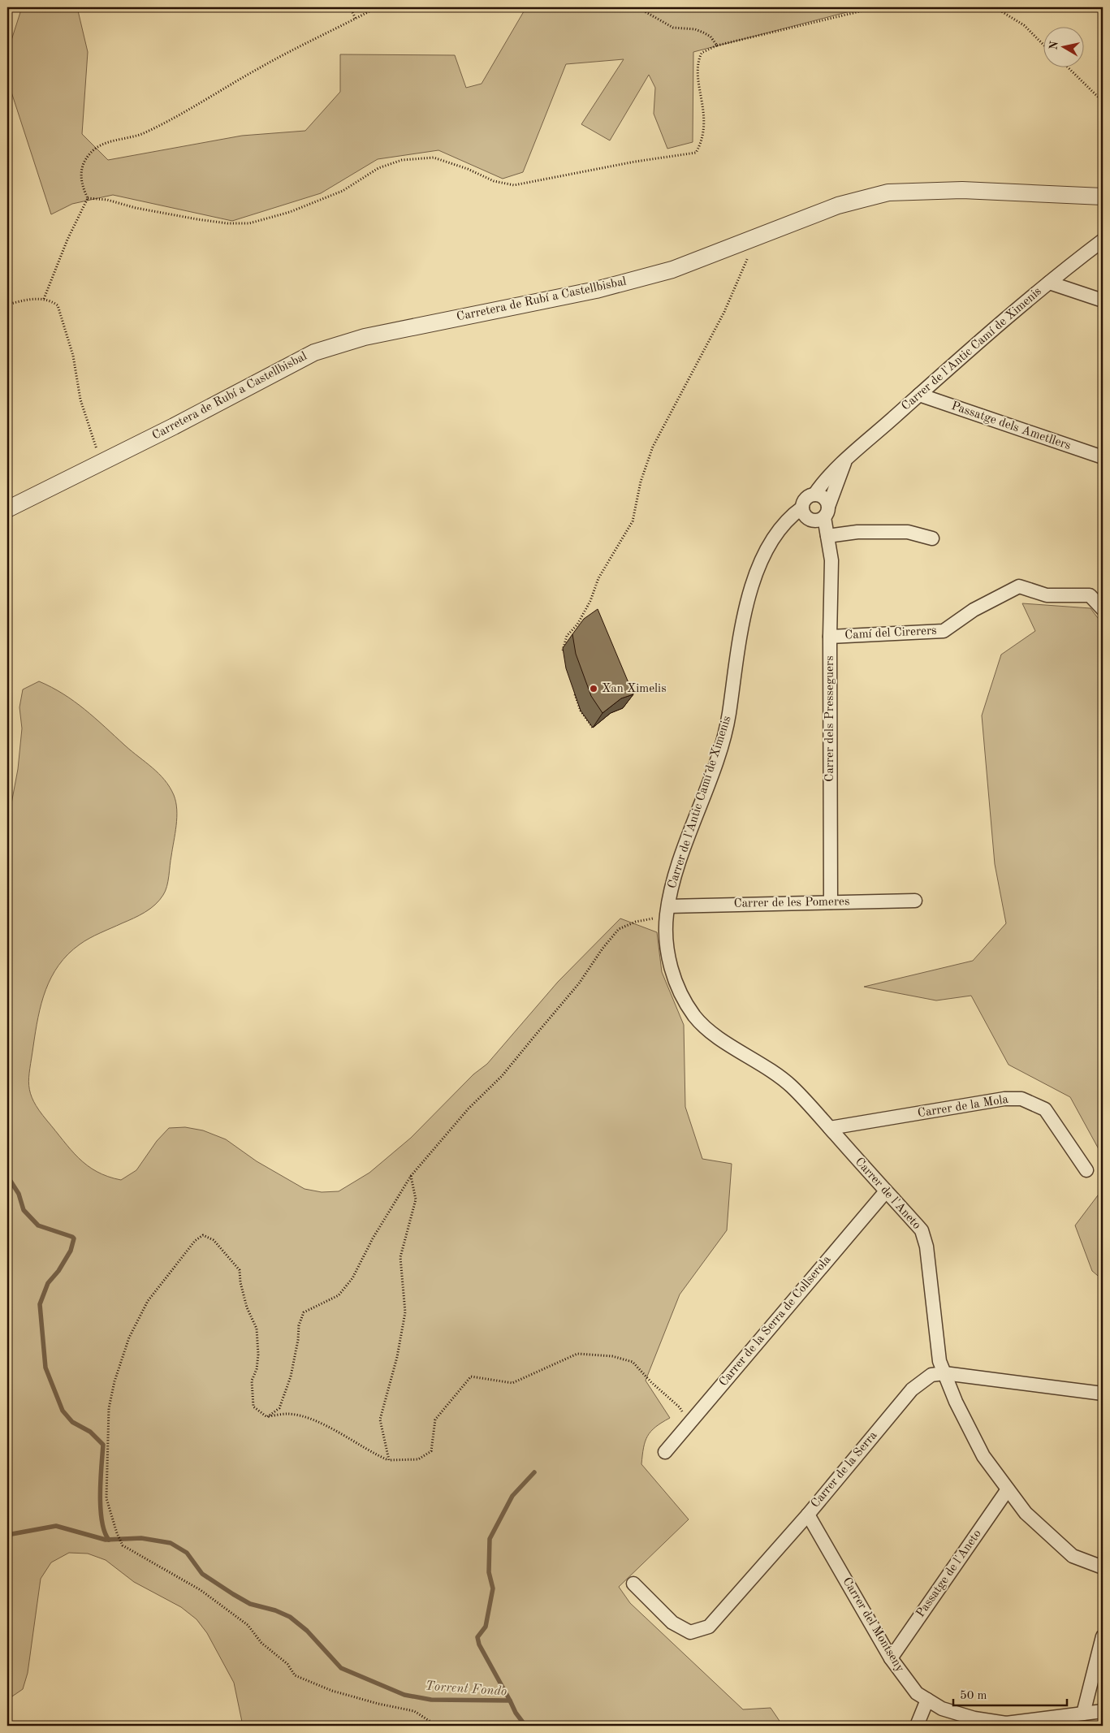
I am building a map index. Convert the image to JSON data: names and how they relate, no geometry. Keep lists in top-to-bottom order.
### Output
{
  "streets": {
    "street": [
      "Carretera de Rubí a Castellbisbal",
      "Carrer de l'Antic Camí de Ximenis",
      "Passatge dels Ametllers",
      "Camí del Cirerers",
      "Carrer dels Presseguers",
      "Carrer de les Pomeres",
      "Carrer de la Mola",
      "Carrer de l'Aneto",
      "Carrer de la Serra de Collserola",
      "Carrer de la Serra",
      "Passatge de l'Aneto",
      "Carrer del Montseny"
    ]
  },
  "crossings": [
    ["Carrer de l'Antic Camí de Ximenis", "Passatge dels Ametllers"],
    ["Carrer de l'Antic Camí de Ximenis", "Carrer de les Pomeres"],
    ["Carrer de l'Antic Camí de Ximenis", "Carrer de l'Aneto"],
    ["Camí del Cirerers", "Carrer dels Presseguers"],
    ["Carrer dels Presseguers", "Carrer de les Pomeres"],
    ["Carrer de les Pomeres", "Carrer de l'Aneto"],
    ["Carrer de la Mola", "Carrer de l'Aneto"],
    ["Carrer de l'Aneto", "Carrer de la Serra de Collserola"],
    ["Carrer de l'Aneto", "Carrer de la Serra"],
    ["Carrer de l'Aneto", "Passatge de l'Aneto"],
    ["Carrer de la Serra", "Carrer del Montseny"],
    ["Passatge de l'Aneto", "Carrer del Montseny"]
  ],
  "water": ["Torrent Fondo"],
  "places": ["Xan Ximelis"],
  "scale_bar": "50 m",
  "north": "left"
}
